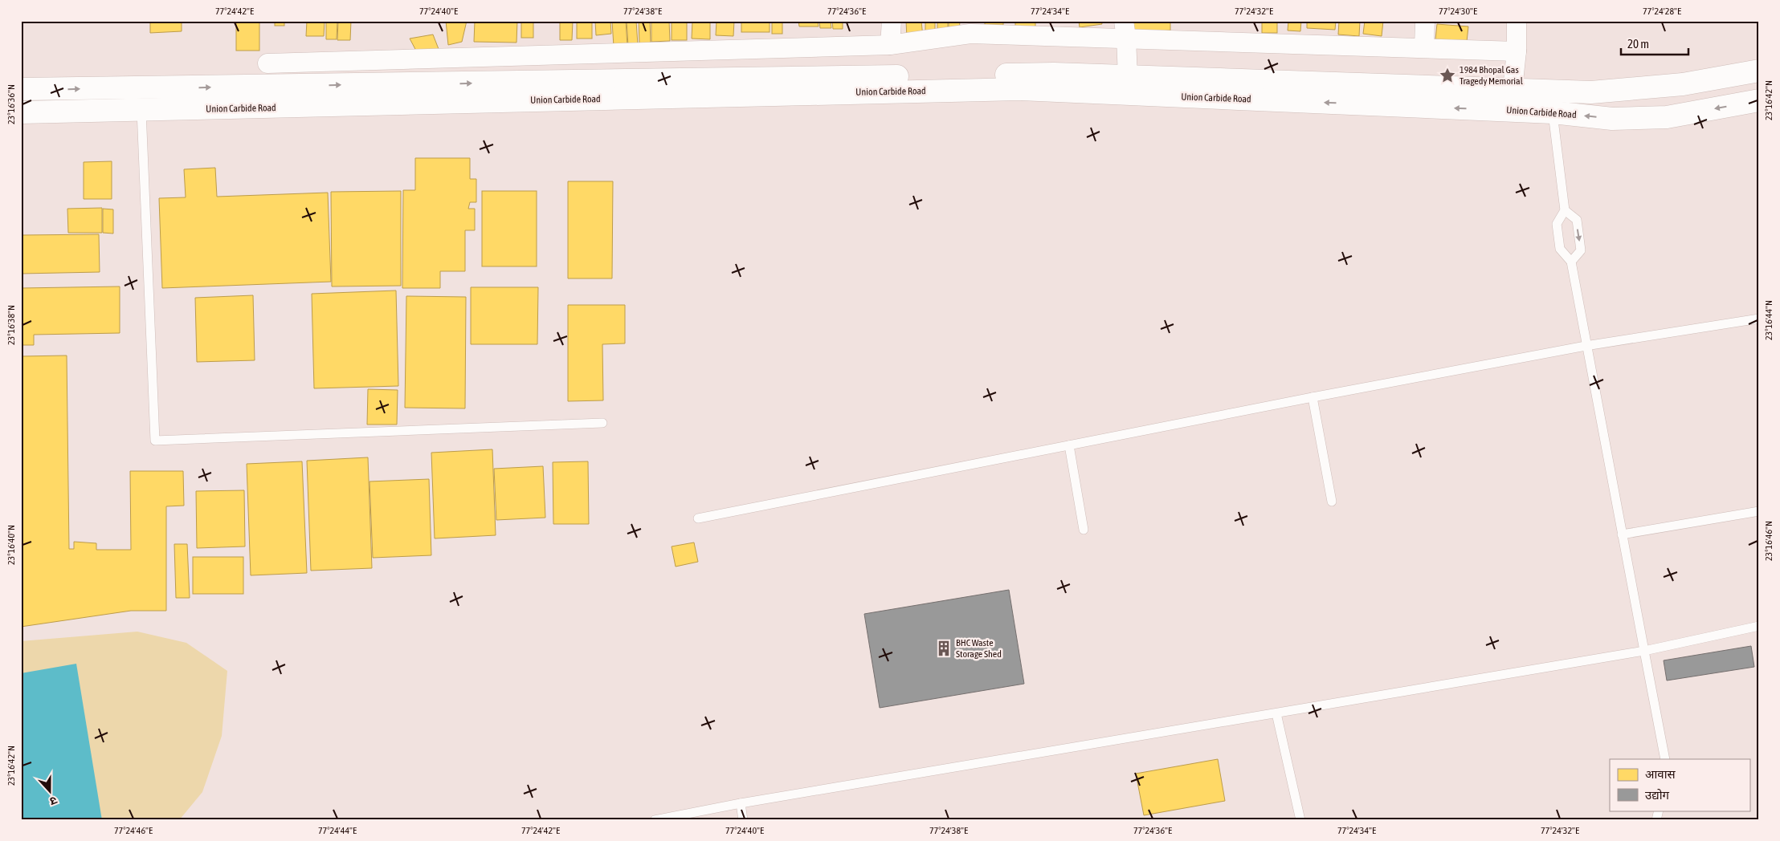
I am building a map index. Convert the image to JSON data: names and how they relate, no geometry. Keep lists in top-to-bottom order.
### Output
{
  "streets": {
    "street": ["Union Carbide Road"]
  },
  "places": {
    "place": ["1984 Bhopal Gas Tragedy Memorial"],
    "building": ["BHC Waste Storage Shed"]
  },
  "legend": ["आवास", "उद्योग"],
  "scale_bar": "20 m",
  "north": "bottom",
  "coordinates": [
    "77°24'42\"E",
    "77°24'40\"E",
    "77°24'38\"E",
    "77°24'36\"E",
    "77°24'34\"E",
    "77°24'32\"E",
    "77°24'30\"E",
    "77°24'28\"E",
    "23°16'42\"N",
    "23°16'36\"N",
    "23°16'44\"N",
    "23°16'38\"N",
    "23°16'46\"N",
    "23°16'40\"N",
    "77°24'46\"E",
    "77°24'44\"E"
  ]
}
